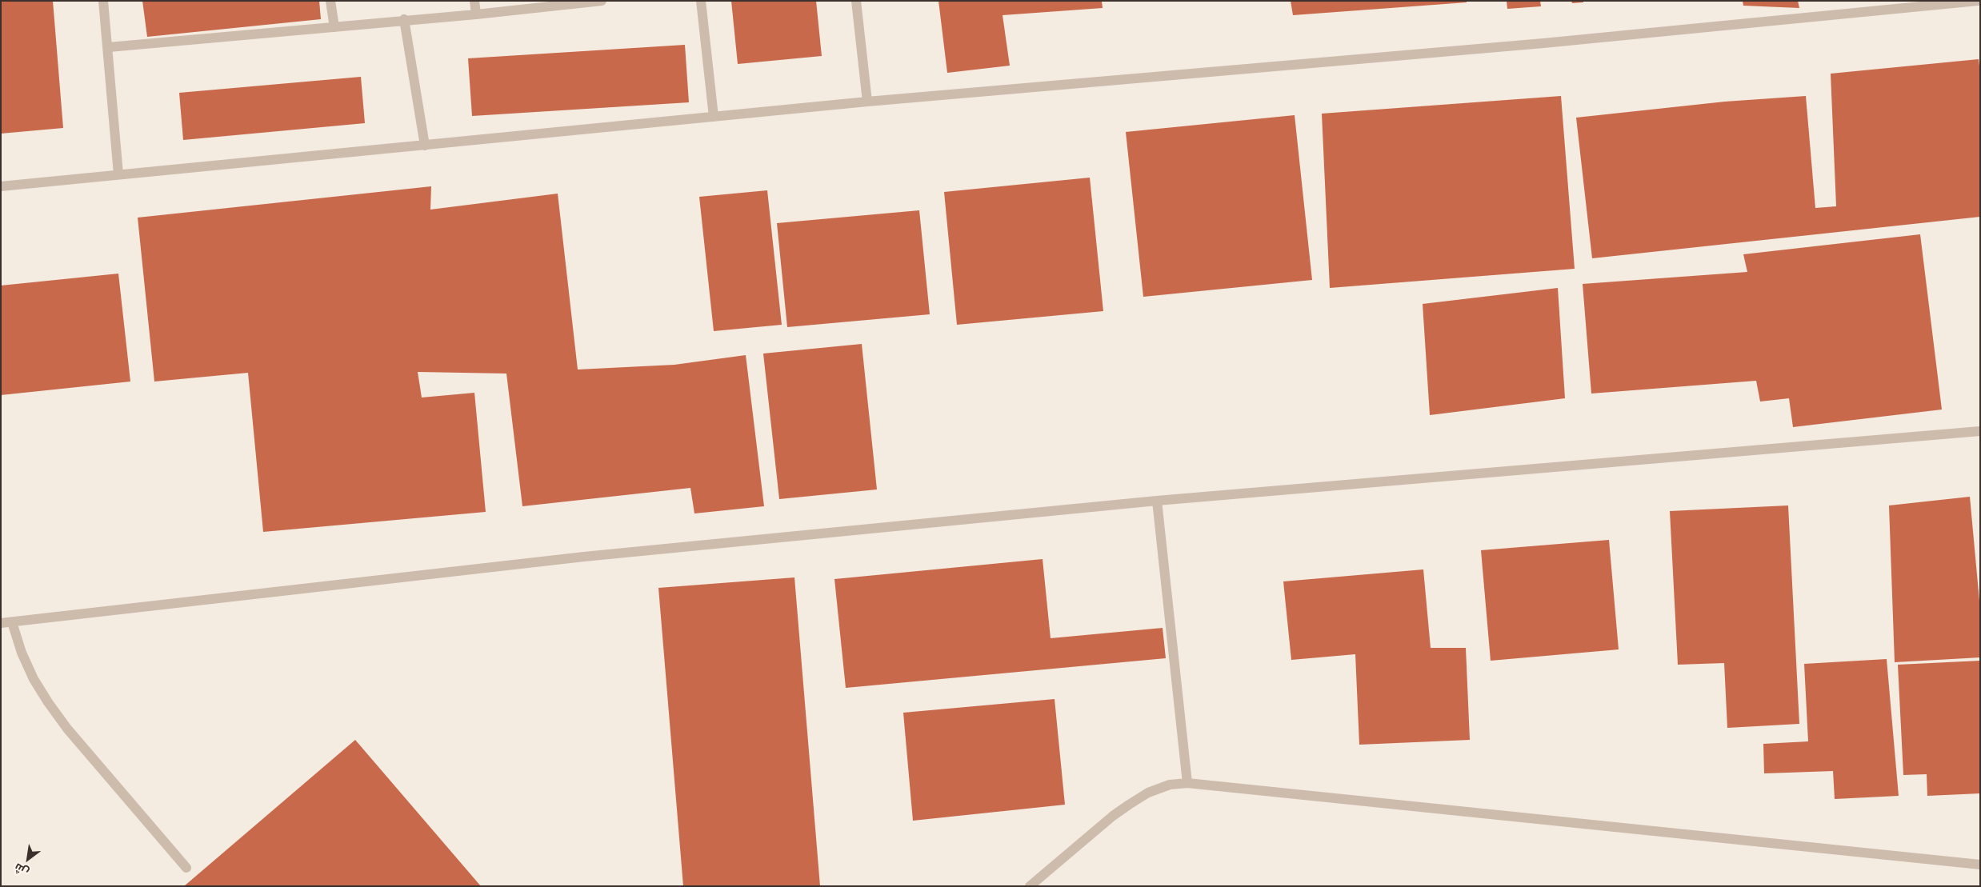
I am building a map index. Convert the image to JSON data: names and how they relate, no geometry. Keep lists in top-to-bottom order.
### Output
{
  "north": "bottom left"
}
